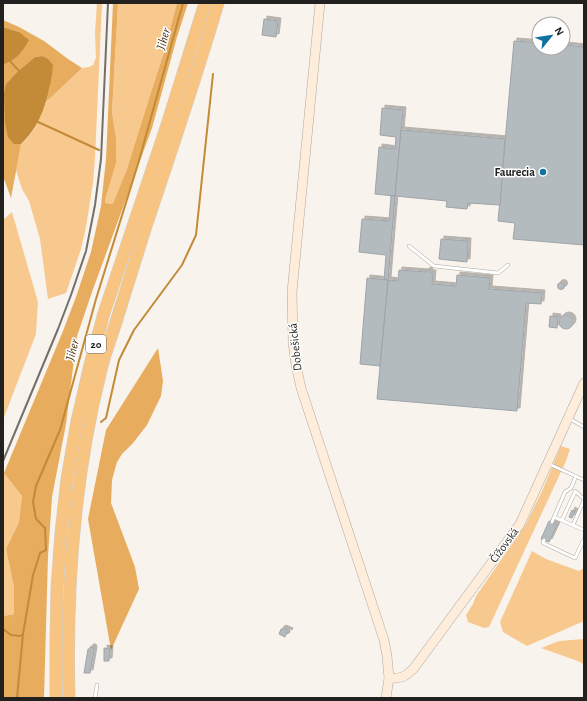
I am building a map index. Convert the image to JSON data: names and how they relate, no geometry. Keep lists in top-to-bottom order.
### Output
{
  "streets": {
    "highway": ["20"],
    "street": ["Dobešická", "Čížovská"]
  },
  "crossings": [
    ["Dobešická", "Čížovská"]
  ],
  "water": ["Jiher"],
  "places": ["Faurecia"],
  "north": "top right"
}
